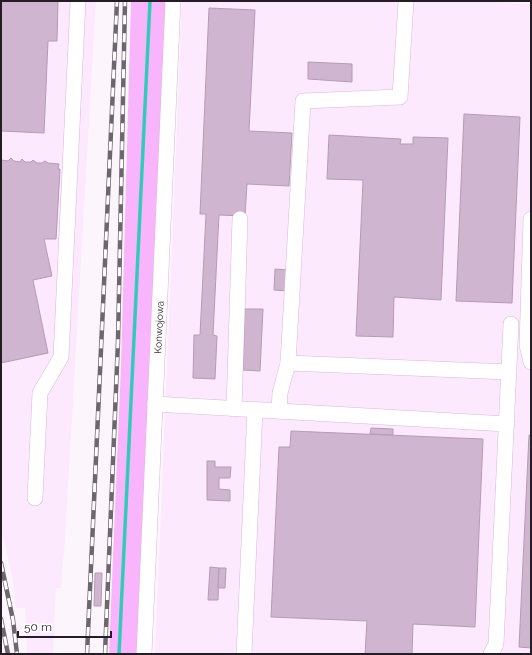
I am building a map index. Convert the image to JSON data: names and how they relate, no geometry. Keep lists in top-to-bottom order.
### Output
{
  "streets": {
    "street": ["Konwojowa"]
  },
  "scale_bar": "50 m"
}
